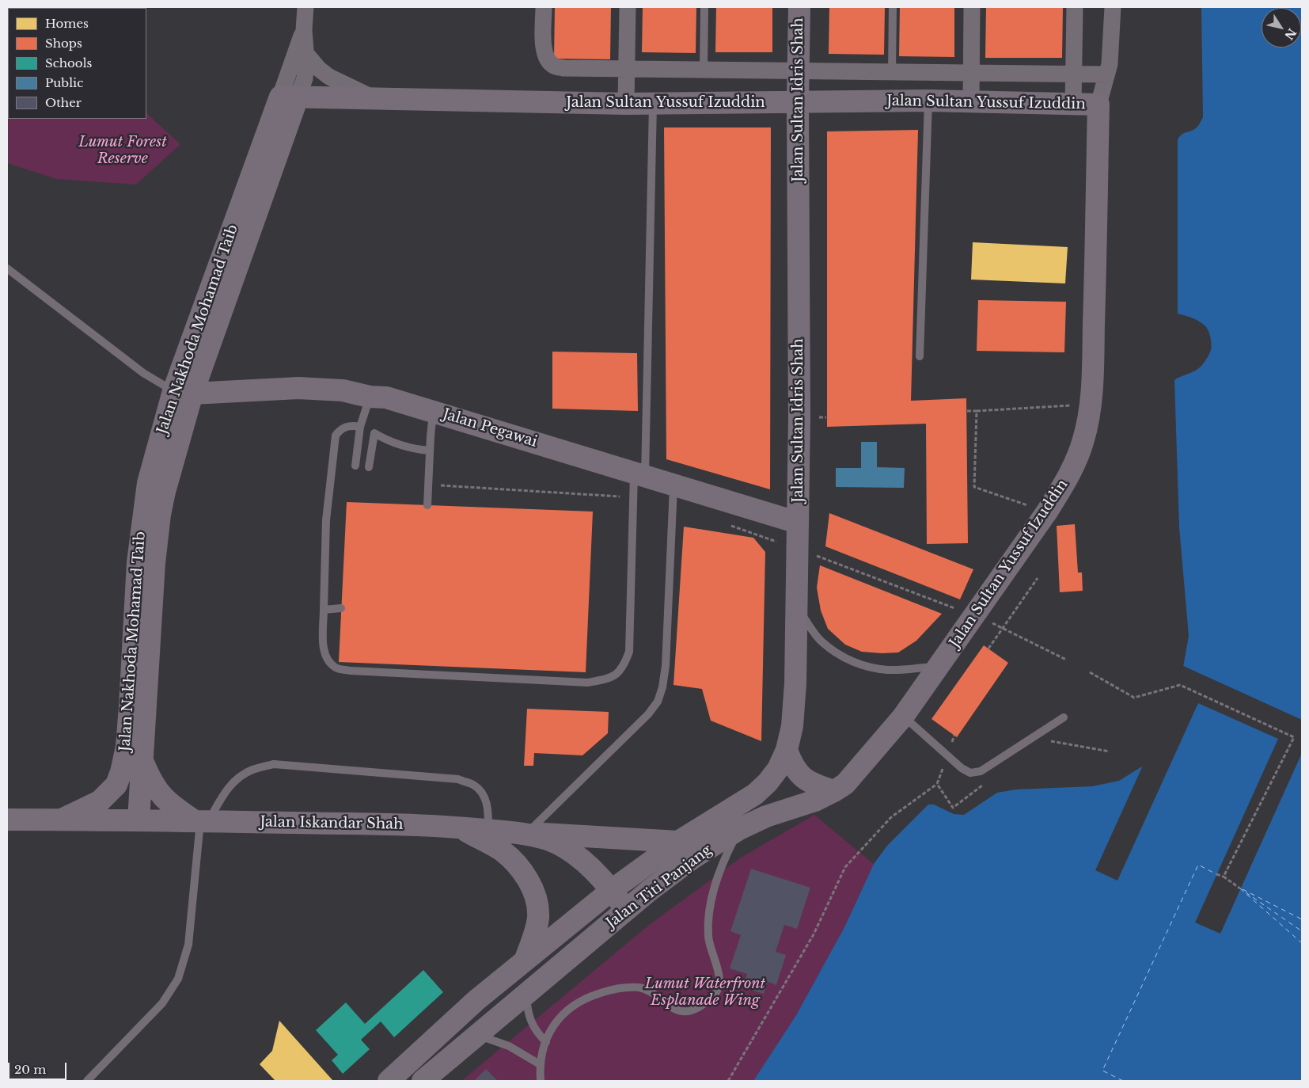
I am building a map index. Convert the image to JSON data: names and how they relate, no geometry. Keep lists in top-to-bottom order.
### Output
{
  "streets": {
    "street": [
      "Jalan Sultan Idris Shah",
      "Jalan Sultan Yussuf Izuddin",
      "Jalan Nakhoda Mohamad Taib",
      "Jalan Pegawai",
      "Jalan Iskandar Shah",
      "Jalan Titi Panjang"
    ]
  },
  "crossings": [
    ["Jalan Sultan Idris Shah", "Jalan Sultan Yussuf Izuddin"],
    ["Jalan Sultan Idris Shah", "Jalan Pegawai"],
    ["Jalan Sultan Idris Shah", "Jalan Titi Panjang"],
    ["Jalan Sultan Yussuf Izuddin", "Jalan Nakhoda Mohamad Taib"],
    ["Jalan Sultan Yussuf Izuddin", "Jalan Titi Panjang"],
    ["Jalan Nakhoda Mohamad Taib", "Jalan Pegawai"],
    ["Jalan Nakhoda Mohamad Taib", "Jalan Iskandar Shah"],
    ["Jalan Iskandar Shah", "Jalan Titi Panjang"]
  ],
  "parks": ["Lumut Forest Reserve", "Lumut Waterfront Esplanade Wing"],
  "legend": [
    "Homes",
    "Shops",
    "Schools",
    "Public",
    "Other"
  ],
  "scale_bar": "20 m",
  "north": "bottom right"
}
